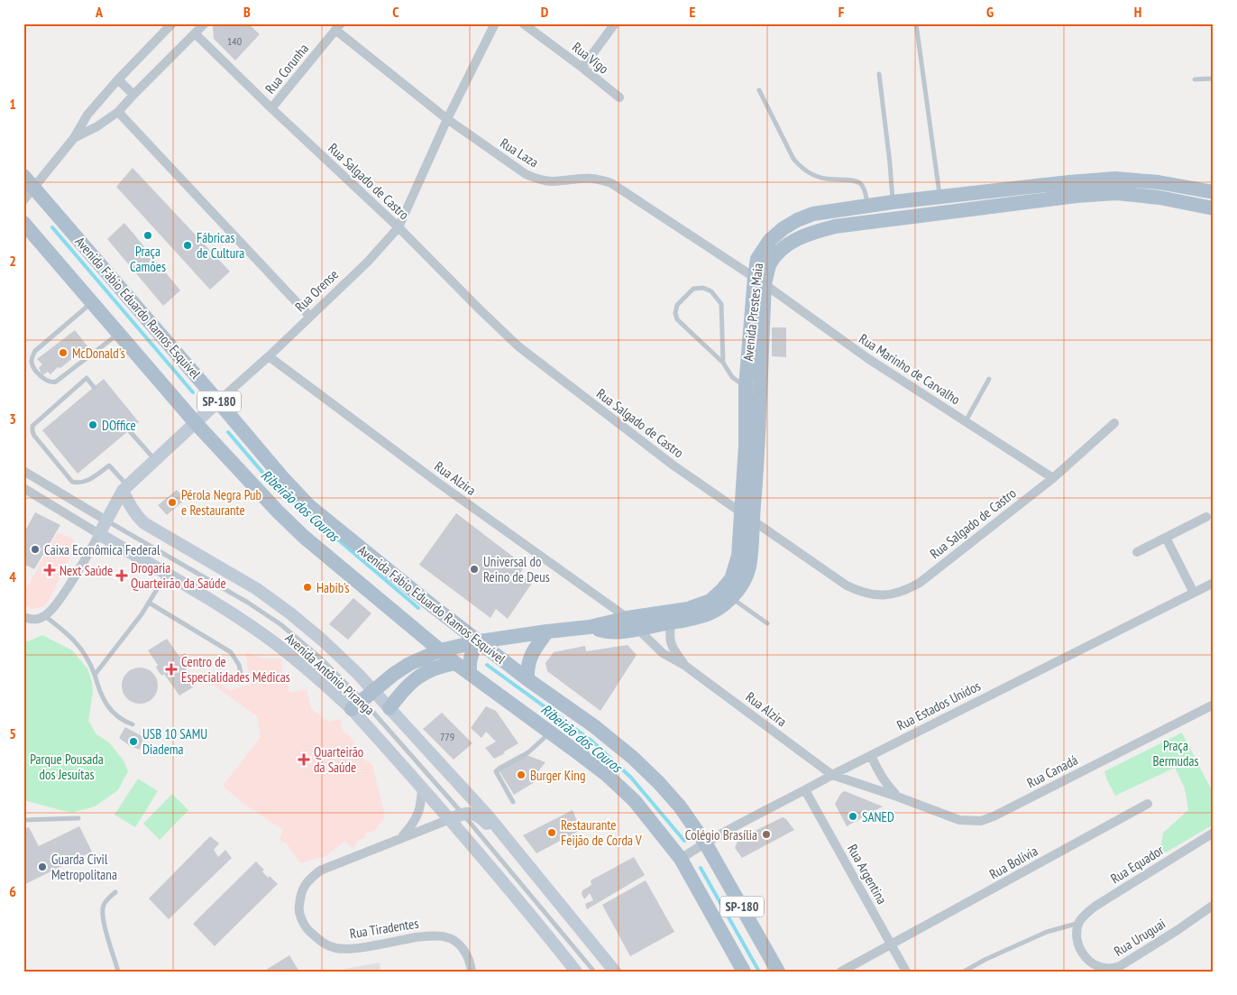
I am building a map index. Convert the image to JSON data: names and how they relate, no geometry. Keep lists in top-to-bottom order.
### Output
{
  "streets": {
    "main road": [
      "Rua Orense",
      "Avenida Fábio Eduardo Ramos Esquível",
      "Avenida Prestes Maia",
      "SP-180",
      "Avenida Antônio Piranga"
    ],
    "street": [
      "Rua Vigo",
      "Rua Corunha",
      "Rua Laza",
      "Rua Salgado de Castro",
      "Rua Marinho de Carvalho",
      "Rua Alzira",
      "Rua Estados Unidos",
      "Rua Canadá",
      "Rua Bolívia",
      "Rua Equador",
      "Rua Argentina",
      "Rua Tiradentes",
      "Rua Uruguai"
    ]
  },
  "crossings": [
    ["Rua Corunha", "Rua Laza"],
    ["Rua Corunha", "Rua Salgado de Castro"],
    ["Rua Laza", "Rua Orense"],
    ["Rua Laza", "Avenida Prestes Maia"],
    ["Rua Laza", "Rua Marinho de Carvalho"],
    ["Rua Salgado de Castro", "Rua Orense"],
    ["Rua Salgado de Castro", "Avenida Prestes Maia"],
    ["Rua Salgado de Castro", "Rua Marinho de Carvalho"],
    ["Rua Orense", "Avenida Fábio Eduardo Ramos Esquível"],
    ["Rua Orense", "Rua Alzira"],
    ["Rua Orense", "Avenida Antônio Piranga"],
    ["Avenida Fábio Eduardo Ramos Esquível", "Avenida Prestes Maia"],
    ["Avenida Fábio Eduardo Ramos Esquível", "Rua Estados Unidos"],
    ["Avenida Prestes Maia", "Rua Marinho de Carvalho"],
    ["Avenida Prestes Maia", "Rua Alzira"],
    ["Avenida Prestes Maia", "Avenida Antônio Piranga"],
    ["Rua Alzira", "Rua Estados Unidos"],
    ["Rua Alzira", "Rua Canadá"],
    ["Avenida Antônio Piranga", "Rua Tiradentes"],
    ["Rua Estados Unidos", "Rua Canadá"],
    ["Rua Estados Unidos", "Rua Argentina"],
    ["Rua Bolívia", "Rua Argentina"],
    ["Rua Equador", "Rua Uruguai"]
  ],
  "water": ["Ribeirão dos Couros"],
  "parks": ["Praça Bermudas", "Parque Pousada dos Jesuítas"],
  "places": {
    "other": [
      "Praça Camões",
      "Fábricas de Cultura",
      "McDonald's",
      "DOffice",
      "Pérola Negra Pub e Restaurante",
      "Caixa Econômica Federal",
      "Universal do Reino de Deus",
      "Habib's",
      "USB 10 SAMU Diadema",
      "Burger King",
      "SANED",
      "Restaurante Feijão de Corda V",
      "Colégio Brasília",
      "Guarda Civil Metropolitana"
    ],
    "health": [
      "Next Saúde",
      "Drogaria Quarteirão da Saúde",
      "Centro de Especialidades Médicas",
      "Quarteirão da Saúde"
    ]
  },
  "house_numbers": ["140", "779"],
  "grid": {
    "columns": [
      "A",
      "B",
      "C",
      "D",
      "E",
      "F",
      "G",
      "H"
    ],
    "rows": [
      "1",
      "2",
      "3",
      "4",
      "5",
      "6"
    ]
  }
}
